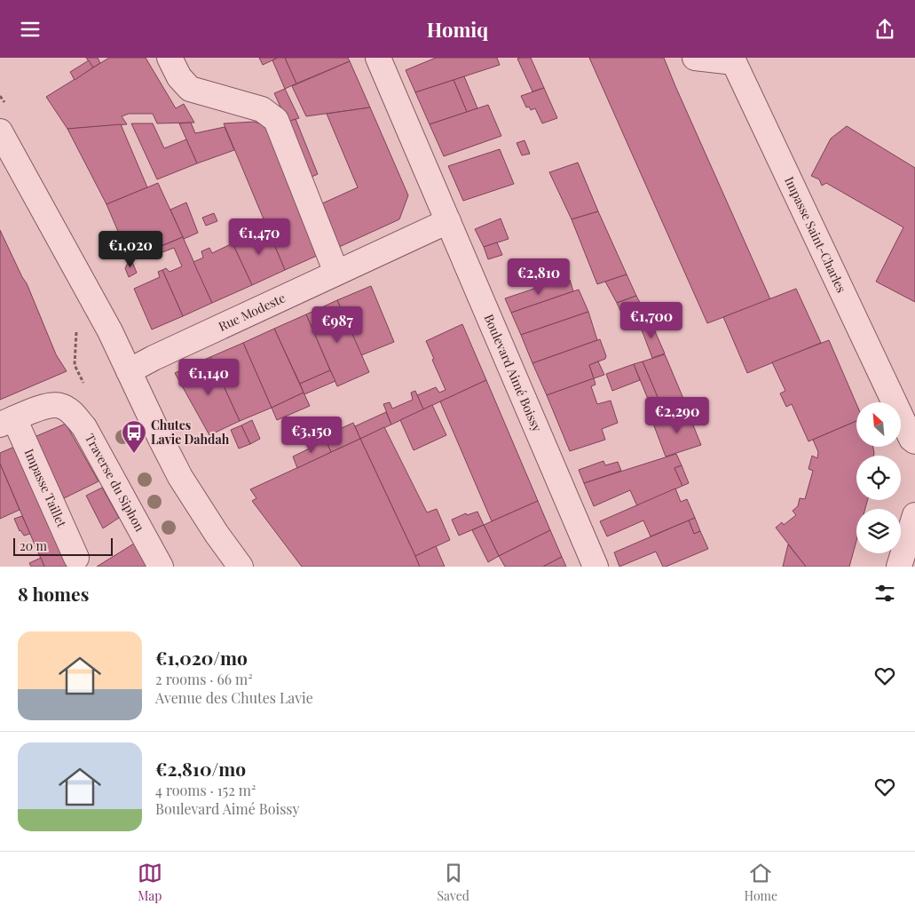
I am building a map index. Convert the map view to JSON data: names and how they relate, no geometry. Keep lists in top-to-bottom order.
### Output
{
  "streets": {
    "street": [
      "Impasse Saint-Charles",
      "Rue Modeste",
      "Boulevard Aimé Boissy",
      "Traverse du Siphon",
      "Impasse Taillet"
    ]
  },
  "crossings": [
    ["Rue Modeste", "Boulevard Aimé Boissy"],
    ["Traverse du Siphon", "Impasse Taillet"]
  ],
  "places": {
    "bus stop": ["Chutes Lavie Dahdah"]
  },
  "scale_bar": "20 m",
  "north": "top left",
  "page": {
    "header": "Homiq",
    "price": [
      "€1,470",
      "€1,020",
      "€2,810",
      "€1,700",
      "€987",
      "€1,140",
      "€2,290",
      "€3,150"
    ],
    "scale": "20 m",
    "heading": "8 homes",
    "list": [
      {
        "name": "€1,020/mo",
        "note": "2 rooms · 66 m² · Avenue des Chutes Lavie"
      },
      {
        "name": "€2,810/mo",
        "note": "4 rooms · 152 m² · Boulevard Aimé Boissy"
      }
    ],
    "tabs": ["Map", "Saved", "Home"]
  }
}
